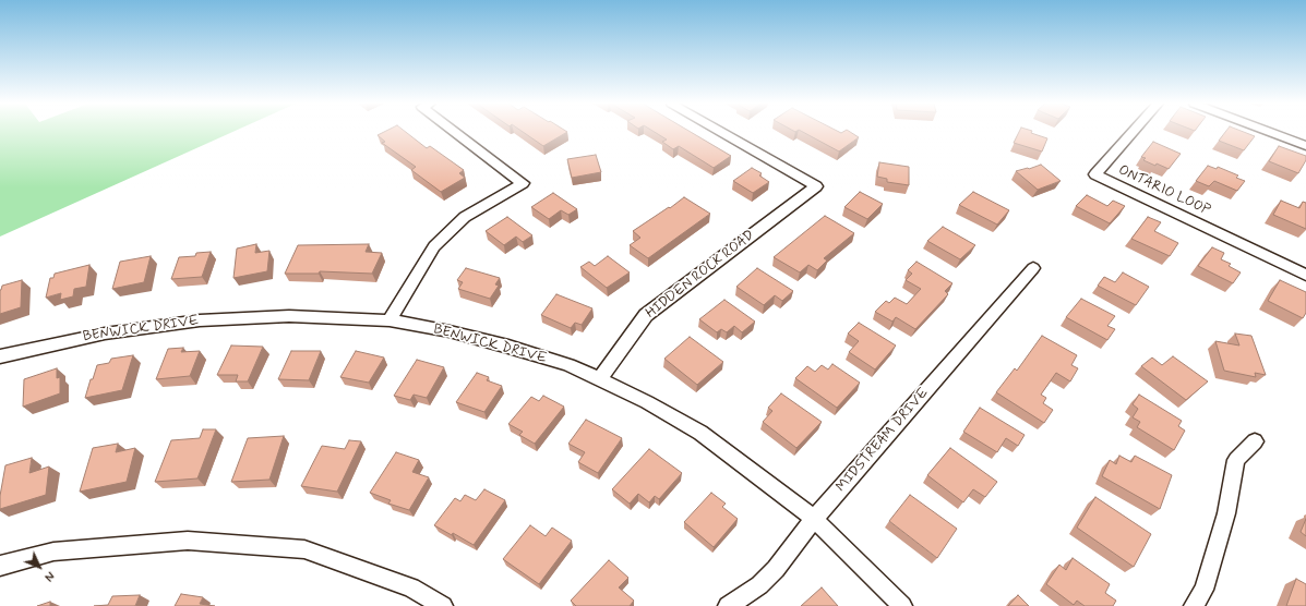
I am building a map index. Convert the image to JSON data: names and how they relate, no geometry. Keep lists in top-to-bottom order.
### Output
{
  "streets": {
    "street": [
      "ONTARIO LOOP",
      "HIDDEN ROCK ROAD",
      "BENWICK DRIVE",
      "MIDSTREAM DRIVE"
    ]
  },
  "crossings": [
    ["HIDDEN ROCK ROAD", "BENWICK DRIVE"],
    ["BENWICK DRIVE", "MIDSTREAM DRIVE"]
  ],
  "north": "bottom right"
}
